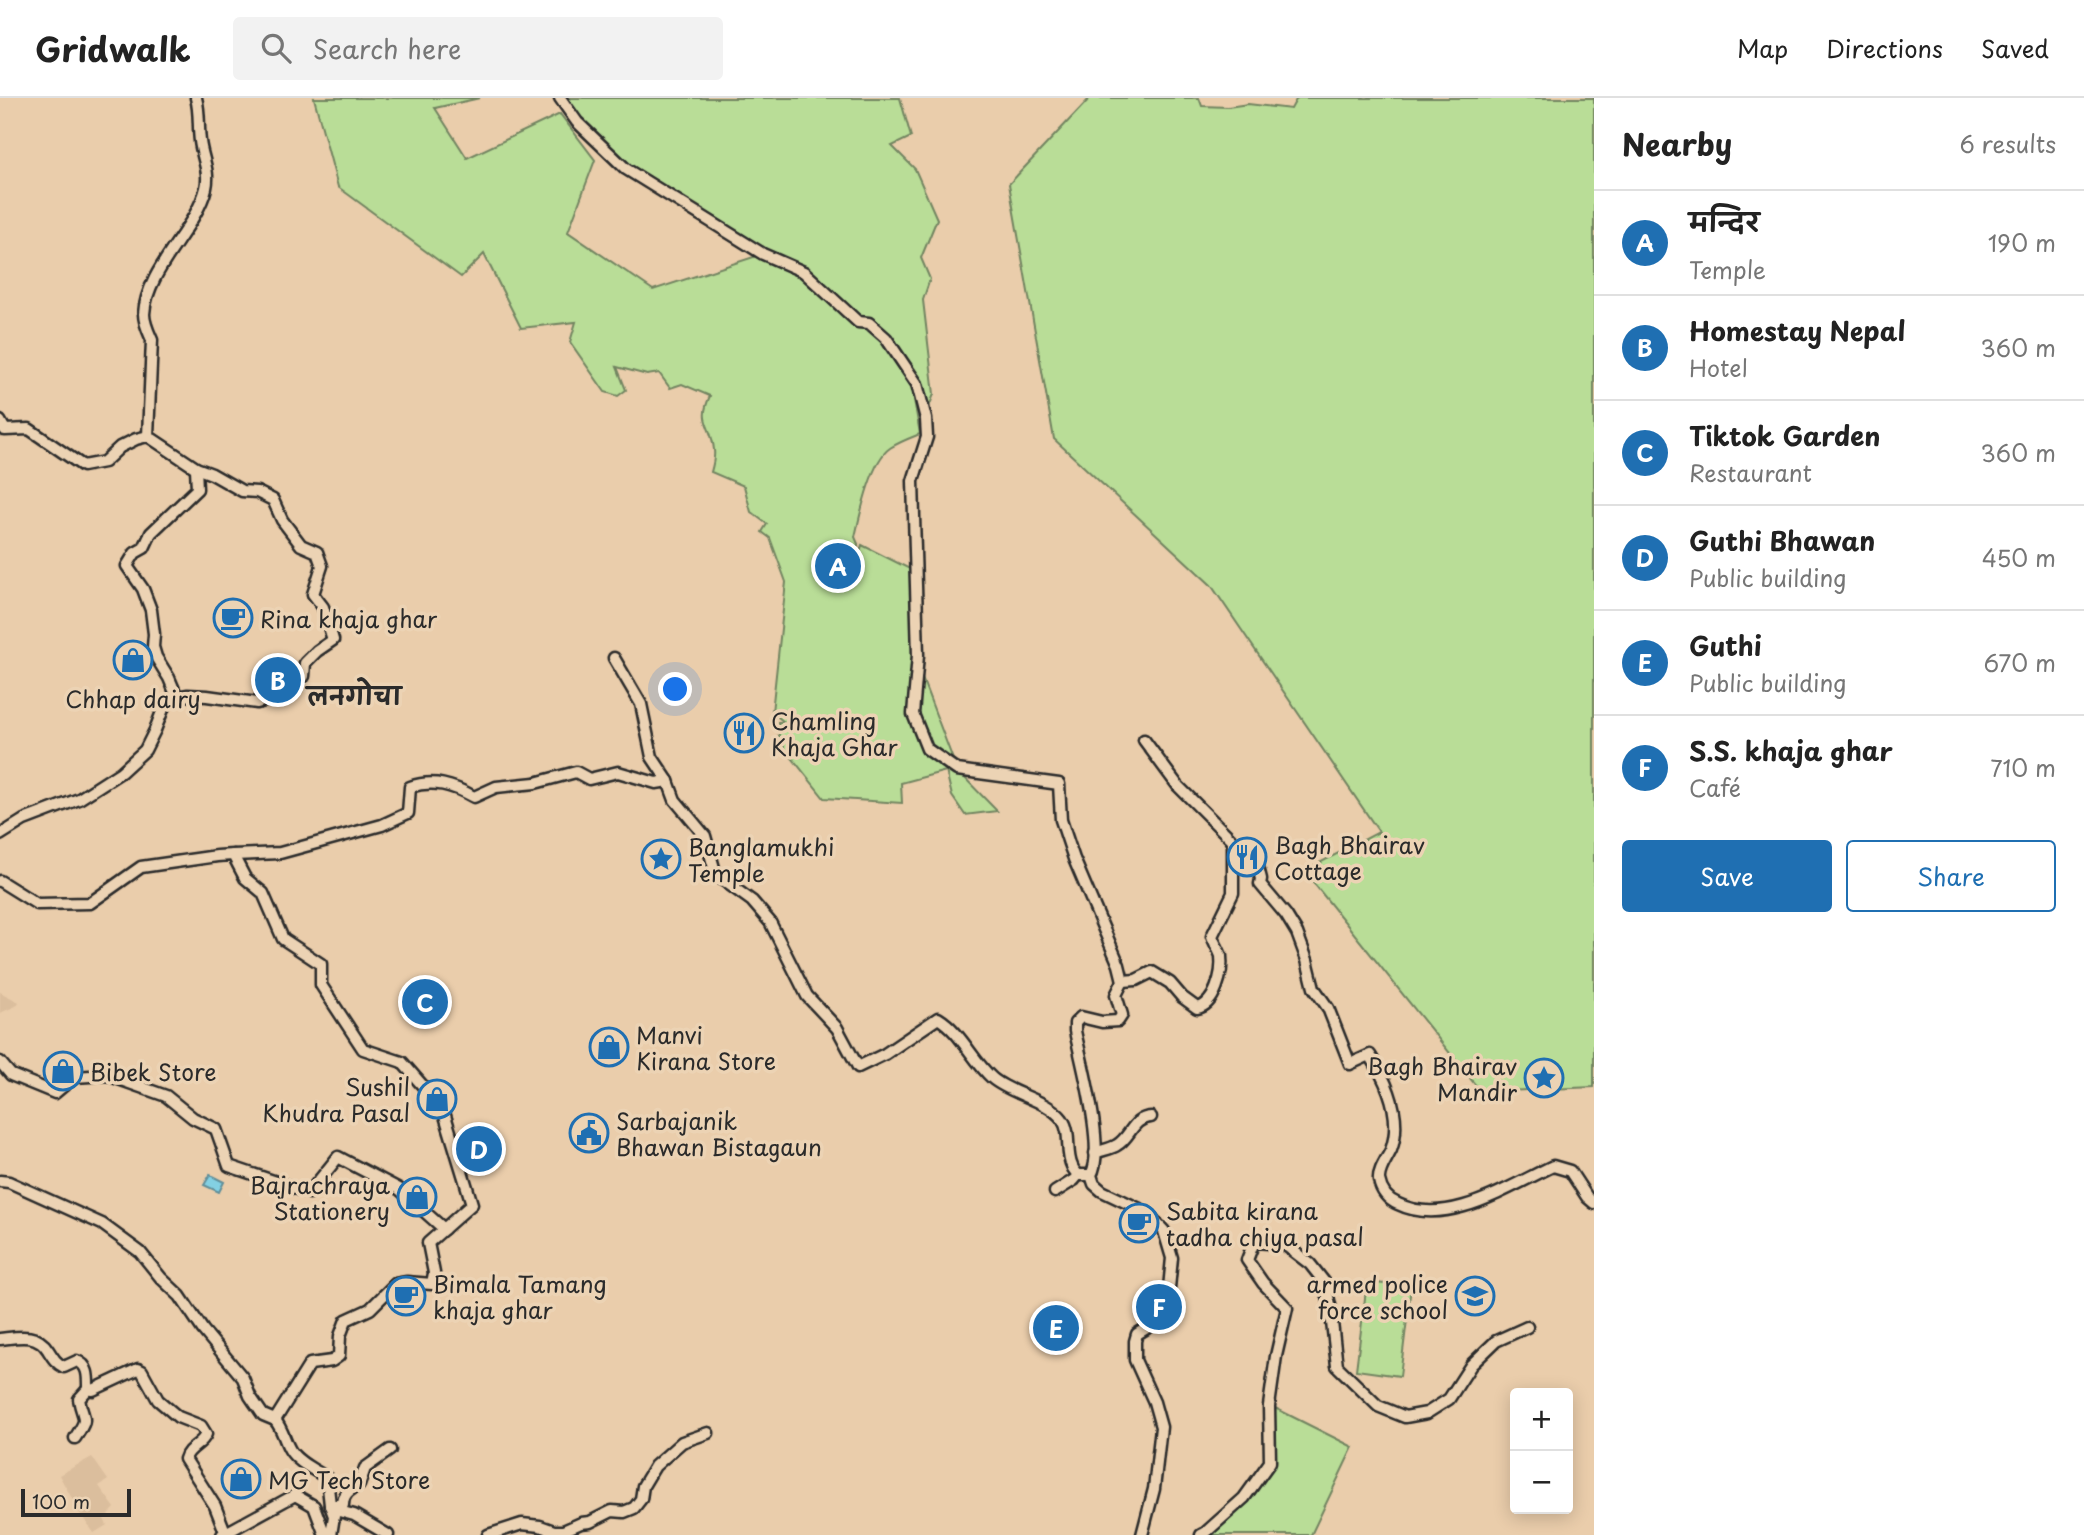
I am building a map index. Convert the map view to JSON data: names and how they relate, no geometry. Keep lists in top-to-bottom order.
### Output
{
  "districts": ["लनगोचा"],
  "places": {
    "cafe": ["Rina khaja ghar", "Sabita kirana tadha chiya pasal", "Bimala Tamang khaja ghar"],
    "shop": [
      "Chhap dairy",
      "Manvi Kirana Store",
      "Bibek Store",
      "Sushil Khudra Pasal",
      "Bajrachraya Stationery",
      "MG Tech Store"
    ],
    "restaurant": ["Chamling Khaja Ghar", "Bagh Bhairav Cottage"],
    "place": ["Banglamukhi Temple", "Bagh Bhairav Mandir"],
    "public building": ["Sarbajanik Bhawan Bistagaun"],
    "school or university": ["armed police force school"]
  },
  "scale_bar": "100 m",
  "page": {
    "header": "Gridwalk",
    "search": "Search here",
    "nav": ["Map", "Directions", "Saved"],
    "heading": ["Nearby", "6 results"],
    "list": [
      {
        "mark": "A",
        "name": "मन्दिर",
        "note": "Temple",
        "value": "190 m"
      },
      {
        "mark": "B",
        "name": "Homestay Nepal",
        "note": "Hotel",
        "value": "360 m"
      },
      {
        "mark": "C",
        "name": "Tiktok Garden",
        "note": "Restaurant",
        "value": "360 m"
      },
      {
        "mark": "D",
        "name": "Guthi Bhawan",
        "note": "Public building",
        "value": "450 m"
      },
      {
        "mark": "E",
        "name": "Guthi",
        "note": "Public building",
        "value": "670 m"
      },
      {
        "mark": "F",
        "name": "S.S. khaja ghar",
        "note": "Café",
        "value": "710 m"
      }
    ],
    "pins": [
      "A",
      "B",
      "C",
      "D",
      "F",
      "E"
    ],
    "buttons": ["Save", "Share"],
    "map_buttons": ["+", "−"],
    "scale": "100 m"
  }
}
